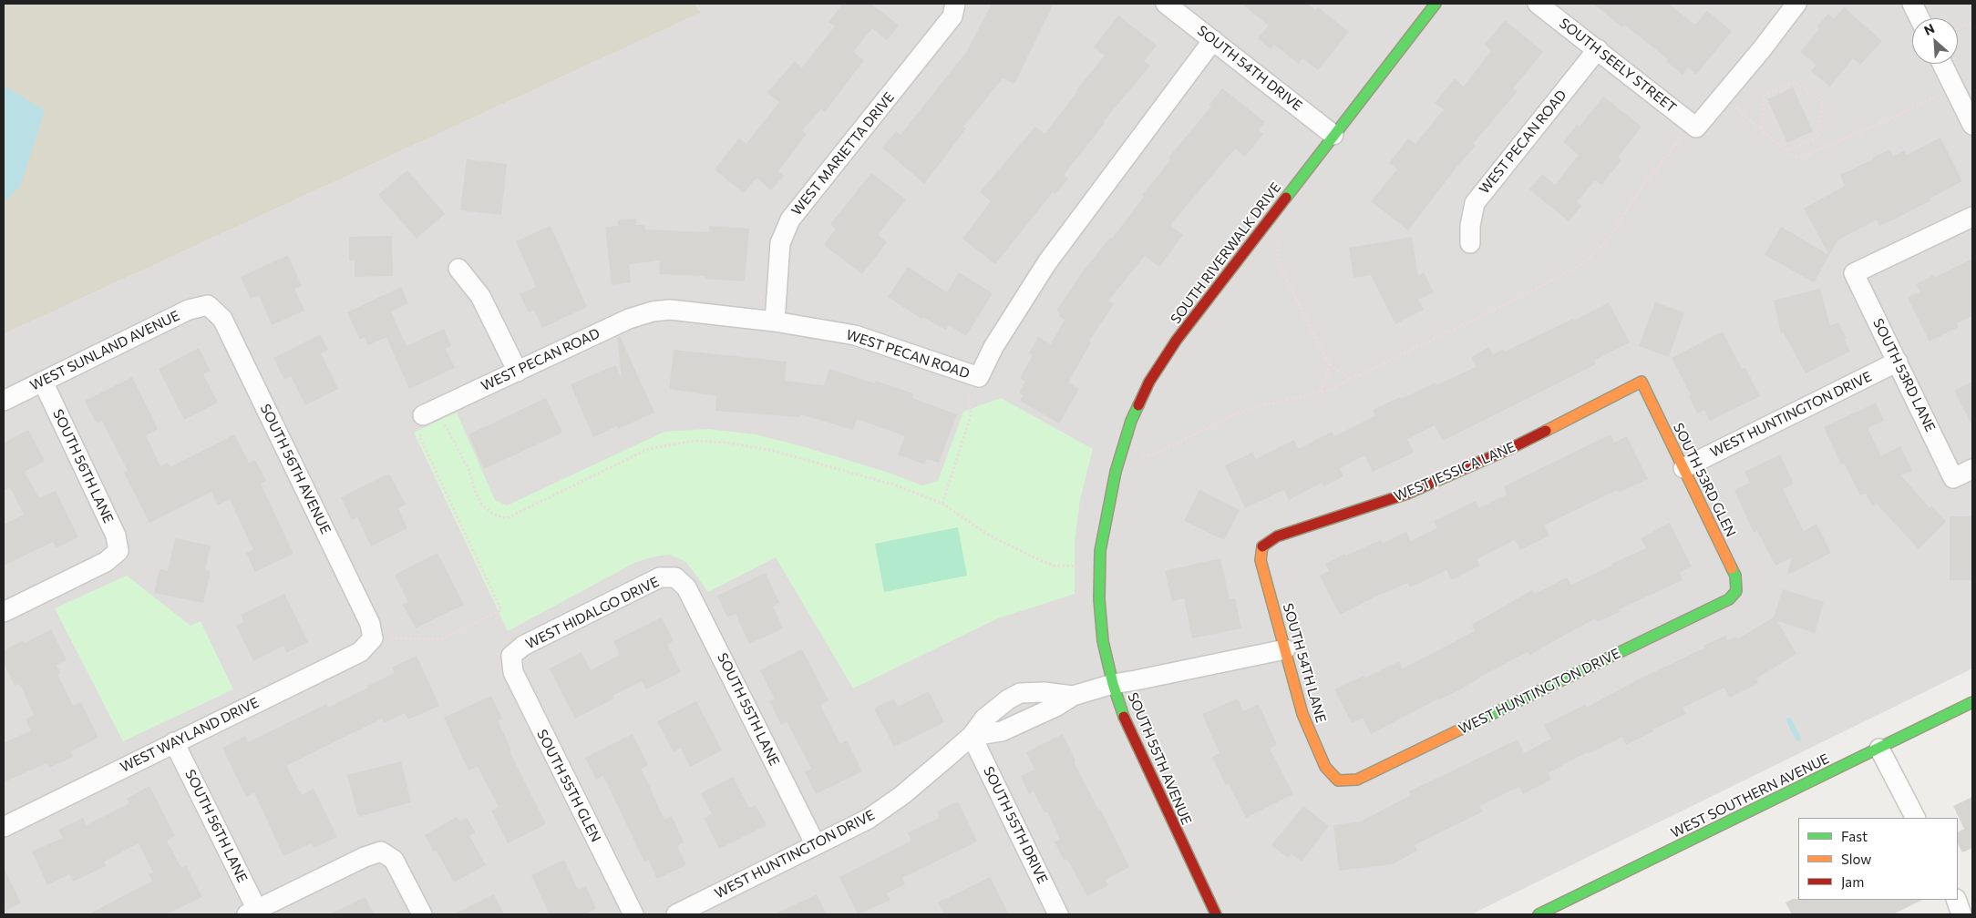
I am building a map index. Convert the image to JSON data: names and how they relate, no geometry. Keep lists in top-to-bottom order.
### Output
{
  "streets": {
    "street": [
      "SOUTH SEELY STREET",
      "SOUTH 54TH DRIVE",
      "WEST PECAN ROAD",
      "WEST MARIETTA DRIVE",
      "SOUTH RIVERWALK DRIVE",
      "WEST SUNLAND AVENUE",
      "SOUTH 53RD LANE",
      "WEST HUNTINGTON DRIVE",
      "SOUTH 56TH LANE",
      "SOUTH 56TH AVENUE",
      "WEST JESSICA LANE",
      "SOUTH 53RD GLEN",
      "WEST HIDALGO DRIVE",
      "SOUTH 54TH LANE",
      "SOUTH 55TH LANE",
      "WEST WAYLAND DRIVE",
      "SOUTH 55TH AVENUE",
      "SOUTH 55TH GLEN",
      "WEST SOUTHERN AVENUE",
      "SOUTH 55TH DRIVE"
    ]
  },
  "crossings": [
    ["SOUTH SEELY STREET", "WEST PECAN ROAD"],
    ["SOUTH 54TH DRIVE", "WEST PECAN ROAD"],
    ["SOUTH 54TH DRIVE", "SOUTH RIVERWALK DRIVE"],
    ["WEST PECAN ROAD", "WEST MARIETTA DRIVE"],
    ["SOUTH RIVERWALK DRIVE", "SOUTH 55TH AVENUE"],
    ["WEST SUNLAND AVENUE", "SOUTH 56TH LANE"],
    ["WEST SUNLAND AVENUE", "SOUTH 56TH AVENUE"],
    ["SOUTH 53RD LANE", "WEST HUNTINGTON DRIVE"],
    ["WEST HUNTINGTON DRIVE", "SOUTH 53RD GLEN"],
    ["WEST HUNTINGTON DRIVE", "SOUTH 54TH LANE"],
    ["WEST HUNTINGTON DRIVE", "SOUTH 55TH LANE"],
    ["WEST HUNTINGTON DRIVE", "SOUTH 55TH AVENUE"],
    ["WEST HUNTINGTON DRIVE", "SOUTH 55TH DRIVE"],
    ["SOUTH 56TH LANE", "WEST WAYLAND DRIVE"],
    ["SOUTH 56TH AVENUE", "WEST WAYLAND DRIVE"],
    ["WEST JESSICA LANE", "SOUTH 53RD GLEN"],
    ["WEST JESSICA LANE", "SOUTH 54TH LANE"],
    ["WEST HIDALGO DRIVE", "SOUTH 55TH LANE"],
    ["WEST HIDALGO DRIVE", "SOUTH 55TH GLEN"]
  ],
  "legend": ["Fast", "Slow", "Jam"],
  "north": "top left"
}
